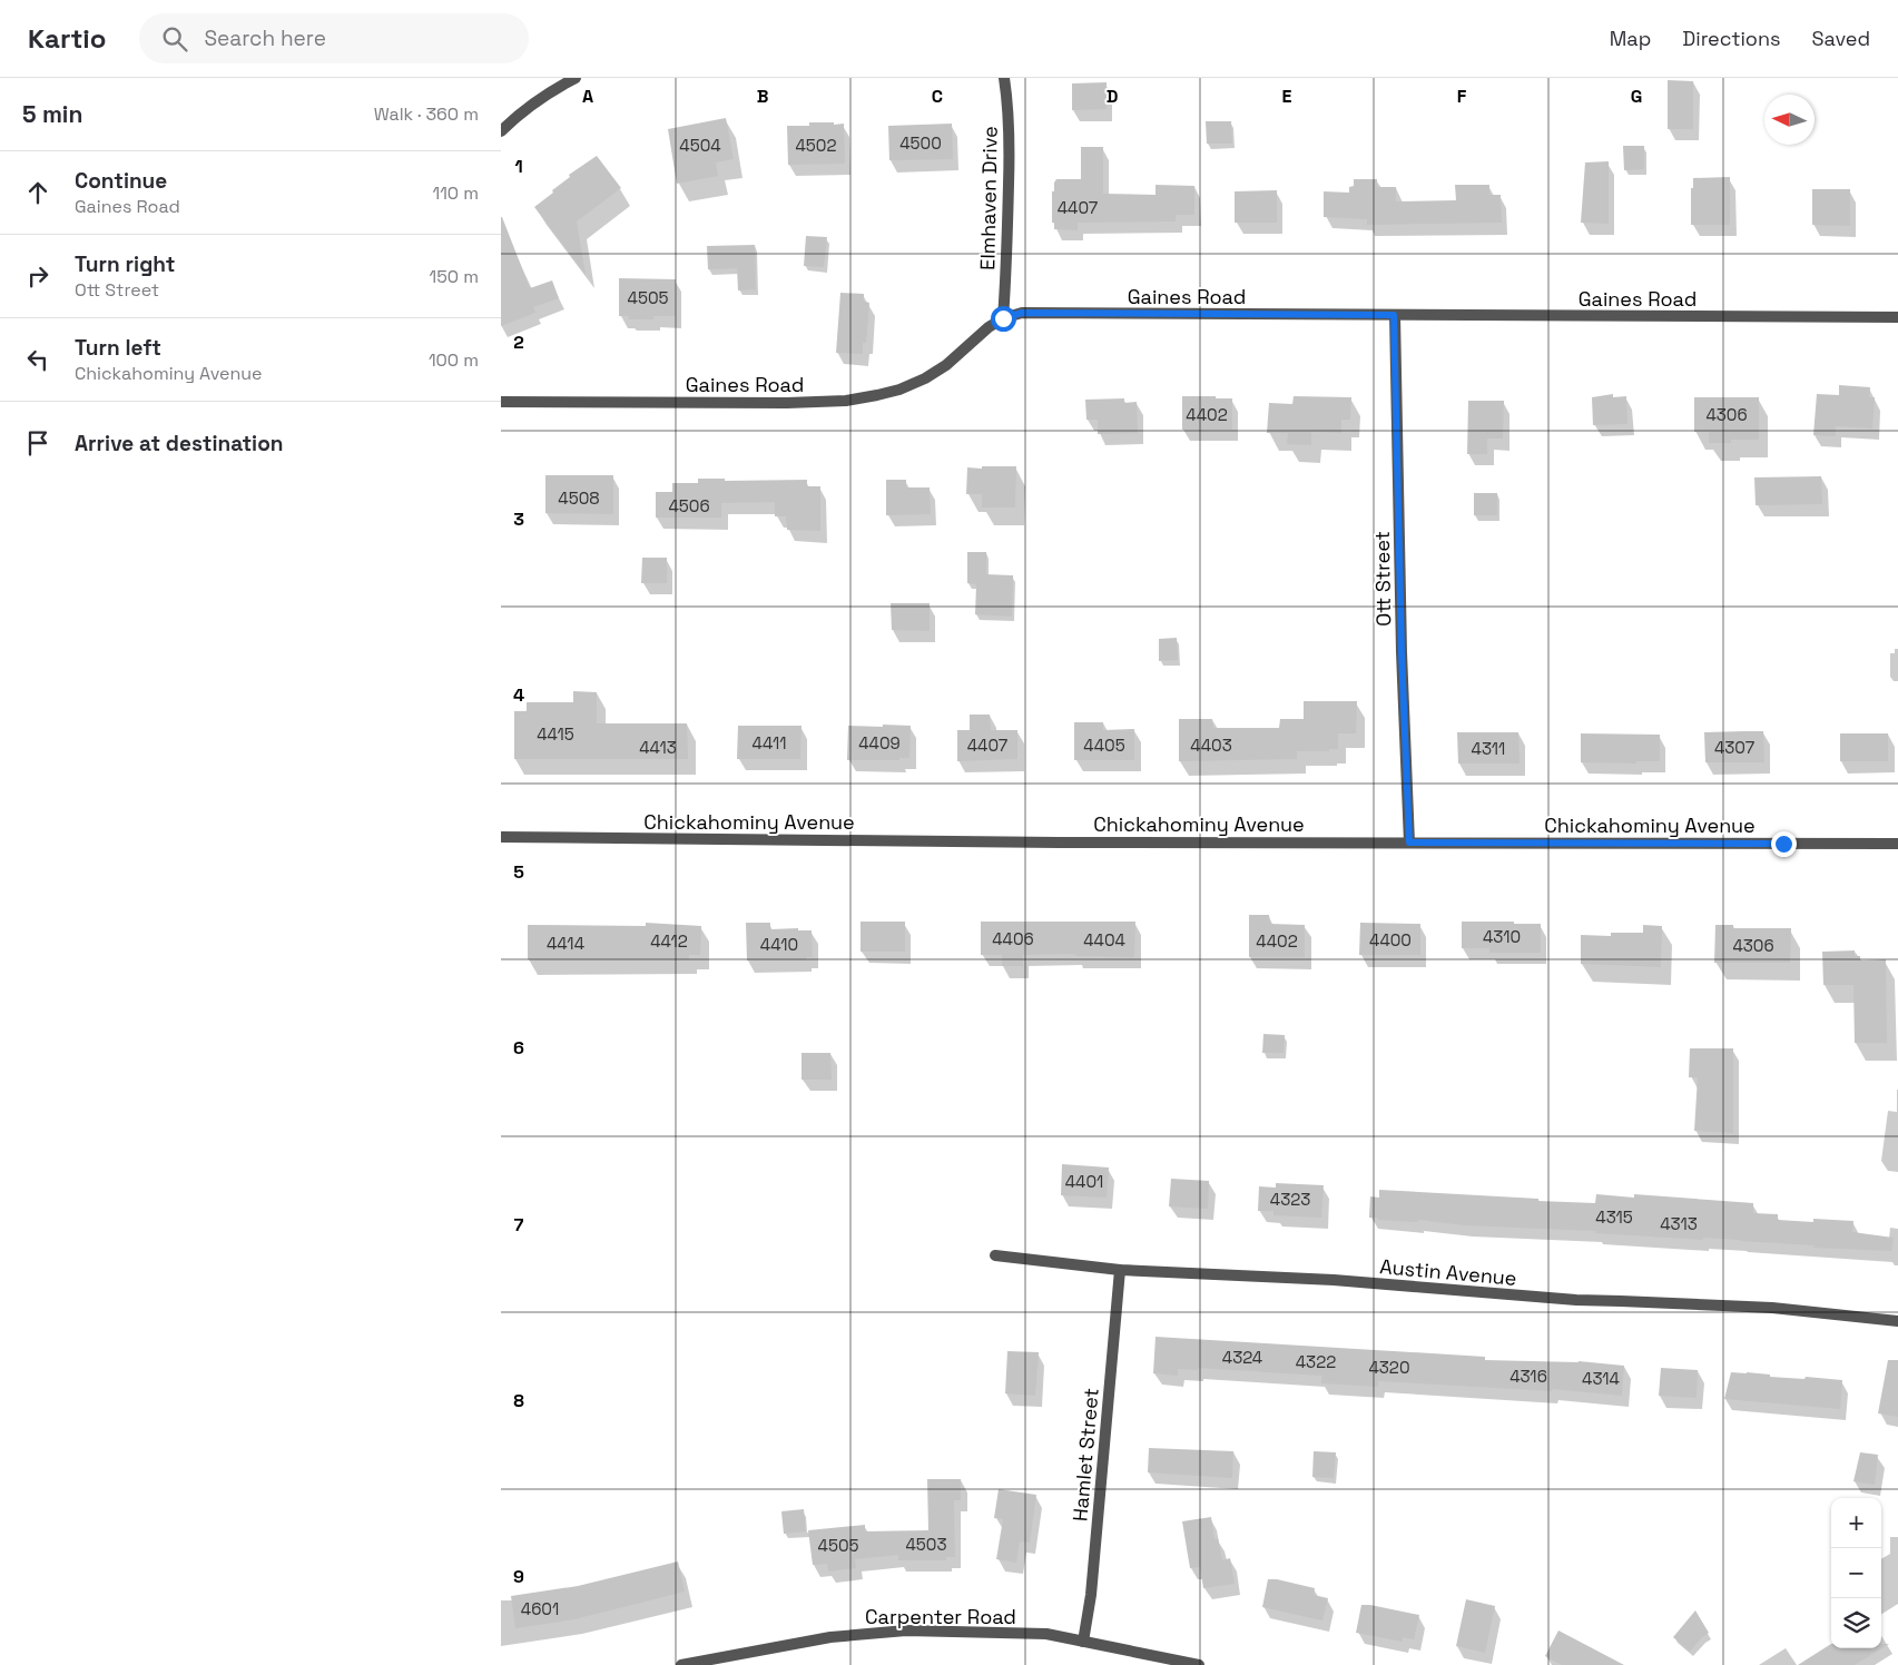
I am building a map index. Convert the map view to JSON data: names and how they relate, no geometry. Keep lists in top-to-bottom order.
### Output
{
  "streets": {
    "street": [
      "Elmhaven Drive",
      "Gaines Road",
      "Ott Street",
      "Chickahominy Avenue",
      "Austin Avenue",
      "Hamlet Street",
      "Carpenter Road"
    ]
  },
  "crossings": [
    ["Elmhaven Drive", "Gaines Road"],
    ["Gaines Road", "Ott Street"],
    ["Ott Street", "Chickahominy Avenue"],
    ["Austin Avenue", "Hamlet Street"],
    ["Hamlet Street", "Carpenter Road"]
  ],
  "house_numbers": [
    "4500",
    "4504",
    "4502",
    "4407",
    "4505",
    "4402",
    "4306",
    "4508",
    "4506",
    "4415",
    "4411",
    "4409",
    "4407",
    "4405",
    "4403",
    "4413",
    "4307",
    "4311",
    "4310",
    "4406",
    "4404",
    "4400",
    "4412",
    "4402",
    "4414",
    "4410",
    "4306",
    "4401",
    "4323",
    "4315",
    "4313",
    "4324",
    "4322",
    "4320",
    "4316",
    "4314",
    "4503",
    "4505",
    "4601"
  ],
  "north": "left",
  "page": {
    "header": "Kartio",
    "search": "Search here",
    "nav": ["Map", "Directions", "Saved"],
    "heading": ["5 min", "Walk · 360 m"],
    "list": [
      ["Continue", "Gaines Road", "110 m"],
      ["Turn right", "Ott Street", "150 m"],
      ["Turn left", "Chickahominy Avenue", "100 m"],
      "Arrive at destination"
    ],
    "map_buttons": ["+", "−"]
  },
  "grid": {
    "columns": [
      "A",
      "B",
      "C",
      "D",
      "E",
      "F",
      "G"
    ],
    "rows": [
      "1",
      "2",
      "3",
      "4",
      "5",
      "6",
      "7",
      "8",
      "9"
    ]
  }
}
